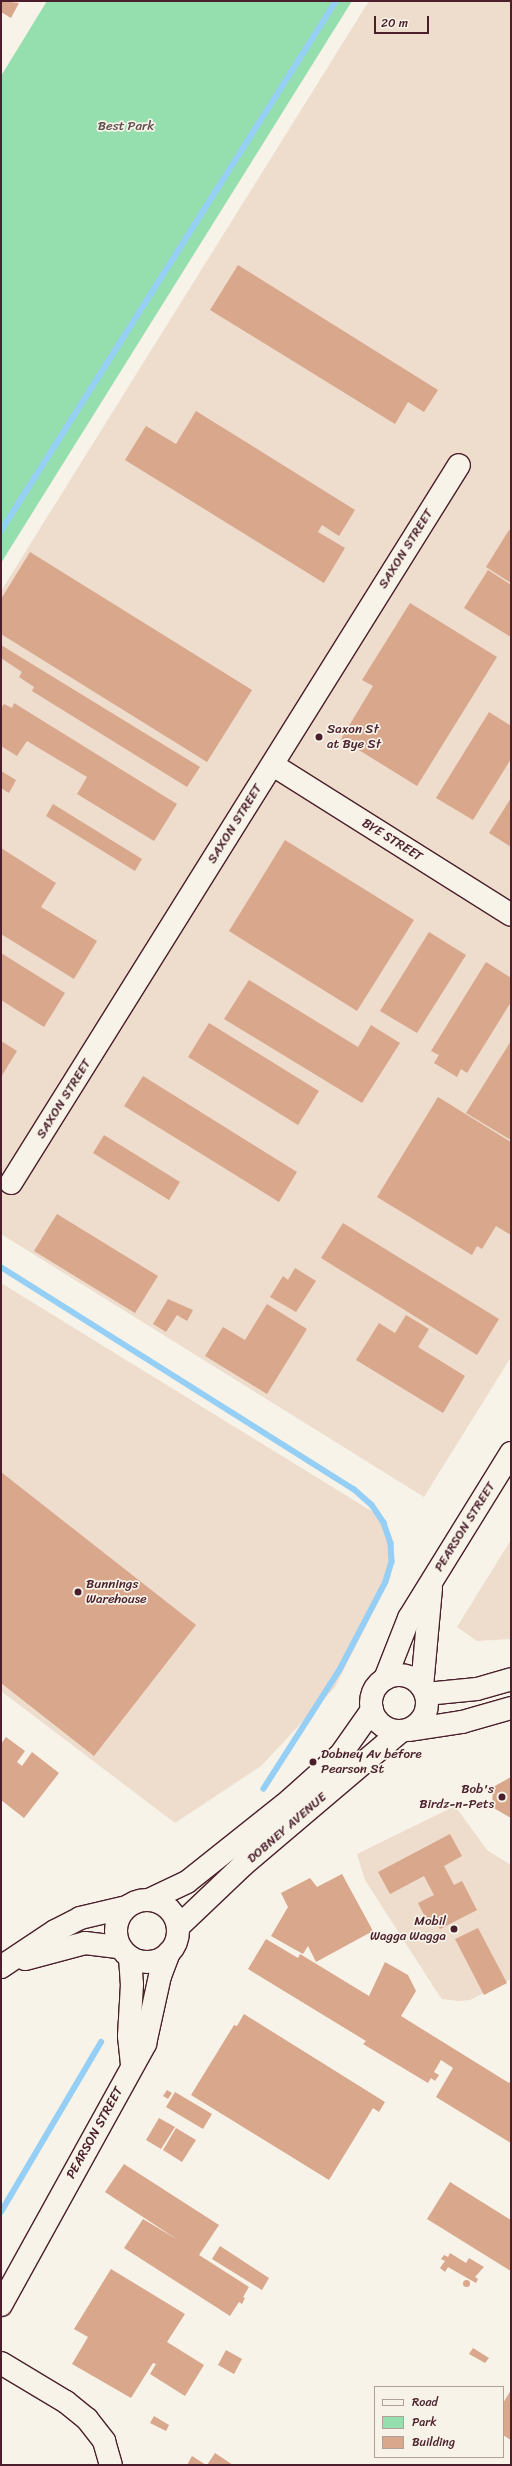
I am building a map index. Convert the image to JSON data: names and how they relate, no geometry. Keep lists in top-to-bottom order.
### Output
{
  "streets": {
    "main road": [
      "SAXON STREET",
      "BYE STREET",
      "PEARSON STREET",
      "DOBNEY AVENUE"
    ]
  },
  "crossings": [
    ["SAXON STREET", "BYE STREET"],
    ["PEARSON STREET", "DOBNEY AVENUE"]
  ],
  "parks": ["Best Park"],
  "places": [
    "Saxon St at Bye St",
    "Bunnings Warehouse",
    "Dobney Av before Pearson St",
    "Bob's Birdz-n-Pets",
    "Mobil Wagga Wagga"
  ],
  "legend": ["Road", "Park", "Building"],
  "scale_bar": "20 m"
}
